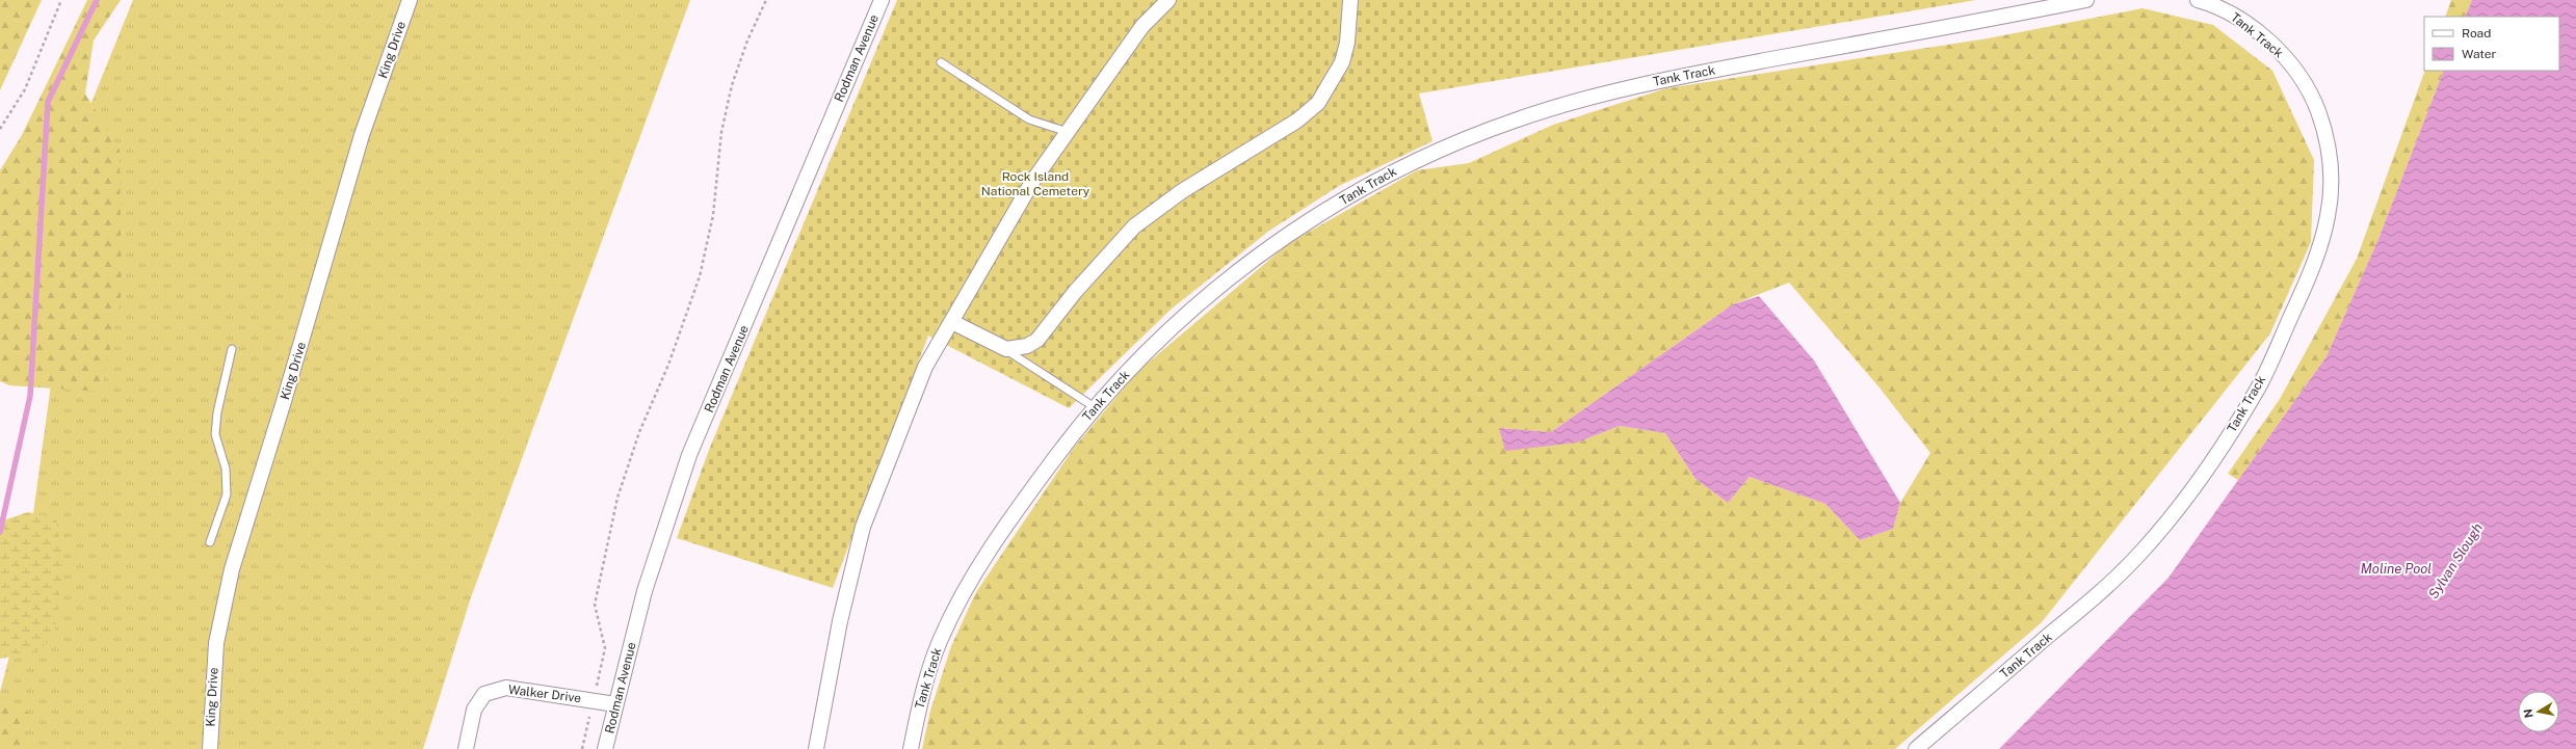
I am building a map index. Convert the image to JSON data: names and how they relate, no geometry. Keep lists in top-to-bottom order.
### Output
{
  "streets": {
    "street": [
      "Tank Track",
      "King Drive",
      "Rodman Avenue",
      "Walker Drive"
    ]
  },
  "crossings": [
    ["Rodman Avenue", "Walker Drive"]
  ],
  "water": ["Sylvan Slough", "Moline Pool"],
  "parks": ["Rock Island National Cemetery"],
  "legend": ["Road", "Water"],
  "north": "left"
}
